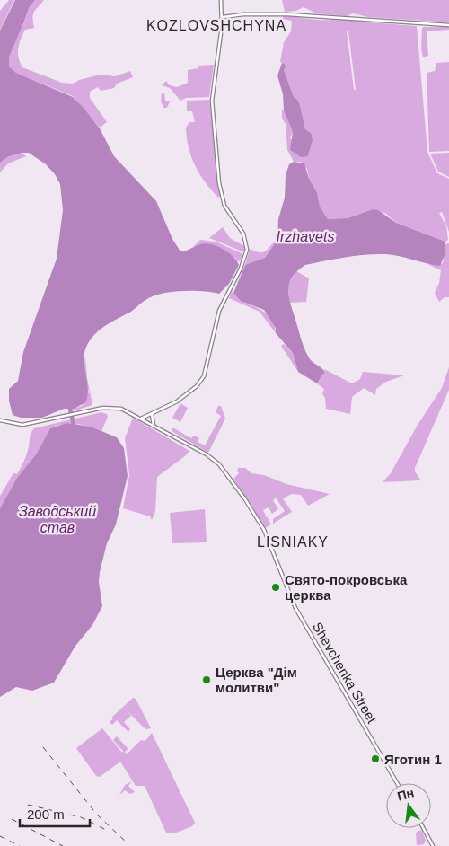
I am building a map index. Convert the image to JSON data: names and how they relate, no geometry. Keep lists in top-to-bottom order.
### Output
{
  "streets": {
    "street": ["Shevchenka Street"]
  },
  "districts": ["KOZLOVSHCHYNA", "LISNIAKY"],
  "water": ["Irzhavets", "Заводський став"],
  "places": ["Свято-покровська церква", "Церква \"Дім молитви\"", "Яготин 1"],
  "scale_bar": "200 m",
  "north": "top"
}
